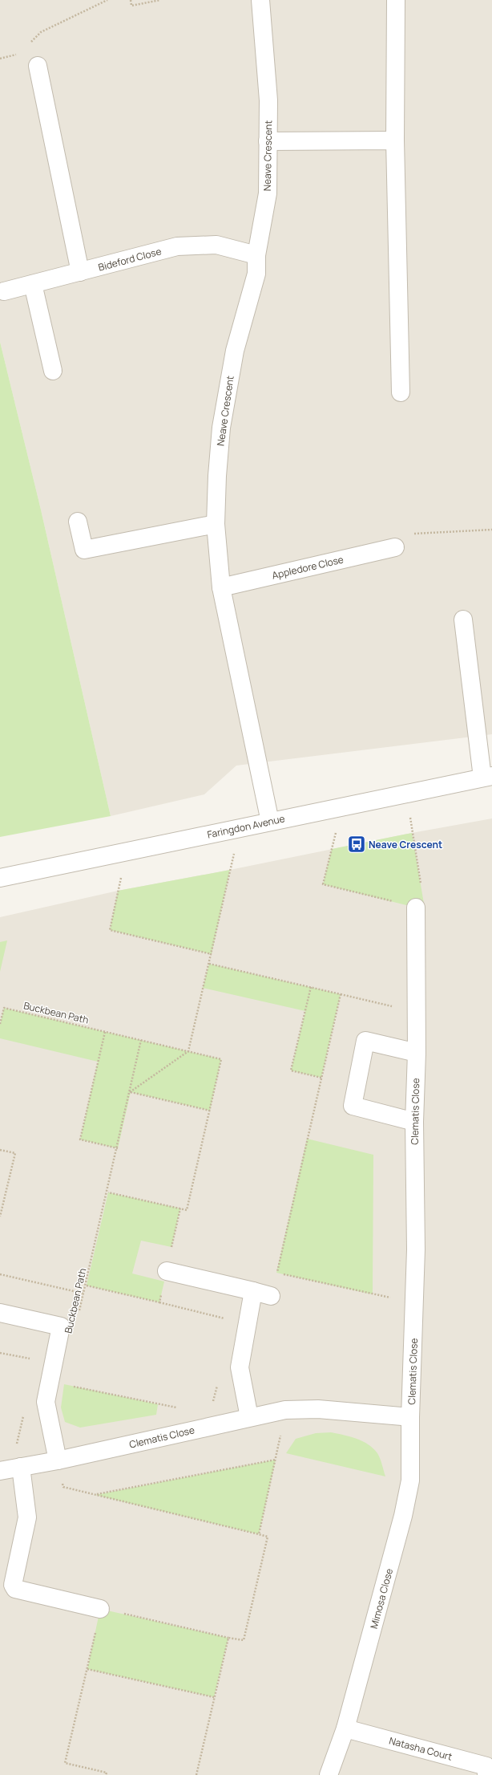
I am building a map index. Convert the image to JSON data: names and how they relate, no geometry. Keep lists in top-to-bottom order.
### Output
{
  "streets": {
    "street": [
      "Neave Crescent",
      "Bideford Close",
      "Appledore Close",
      "Faringdon Avenue",
      "Clematis Close",
      "Mimosa Close",
      "Natasha Court"
    ],
    "path": ["Buckbean Path"]
  },
  "crossings": [
    ["Neave Crescent", "Bideford Close"],
    ["Neave Crescent", "Appledore Close"],
    ["Neave Crescent", "Faringdon Avenue"],
    ["Clematis Close", "Mimosa Close"],
    ["Mimosa Close", "Natasha Court"]
  ],
  "places": {
    "bus stop": ["Neave Crescent"]
  }
}
